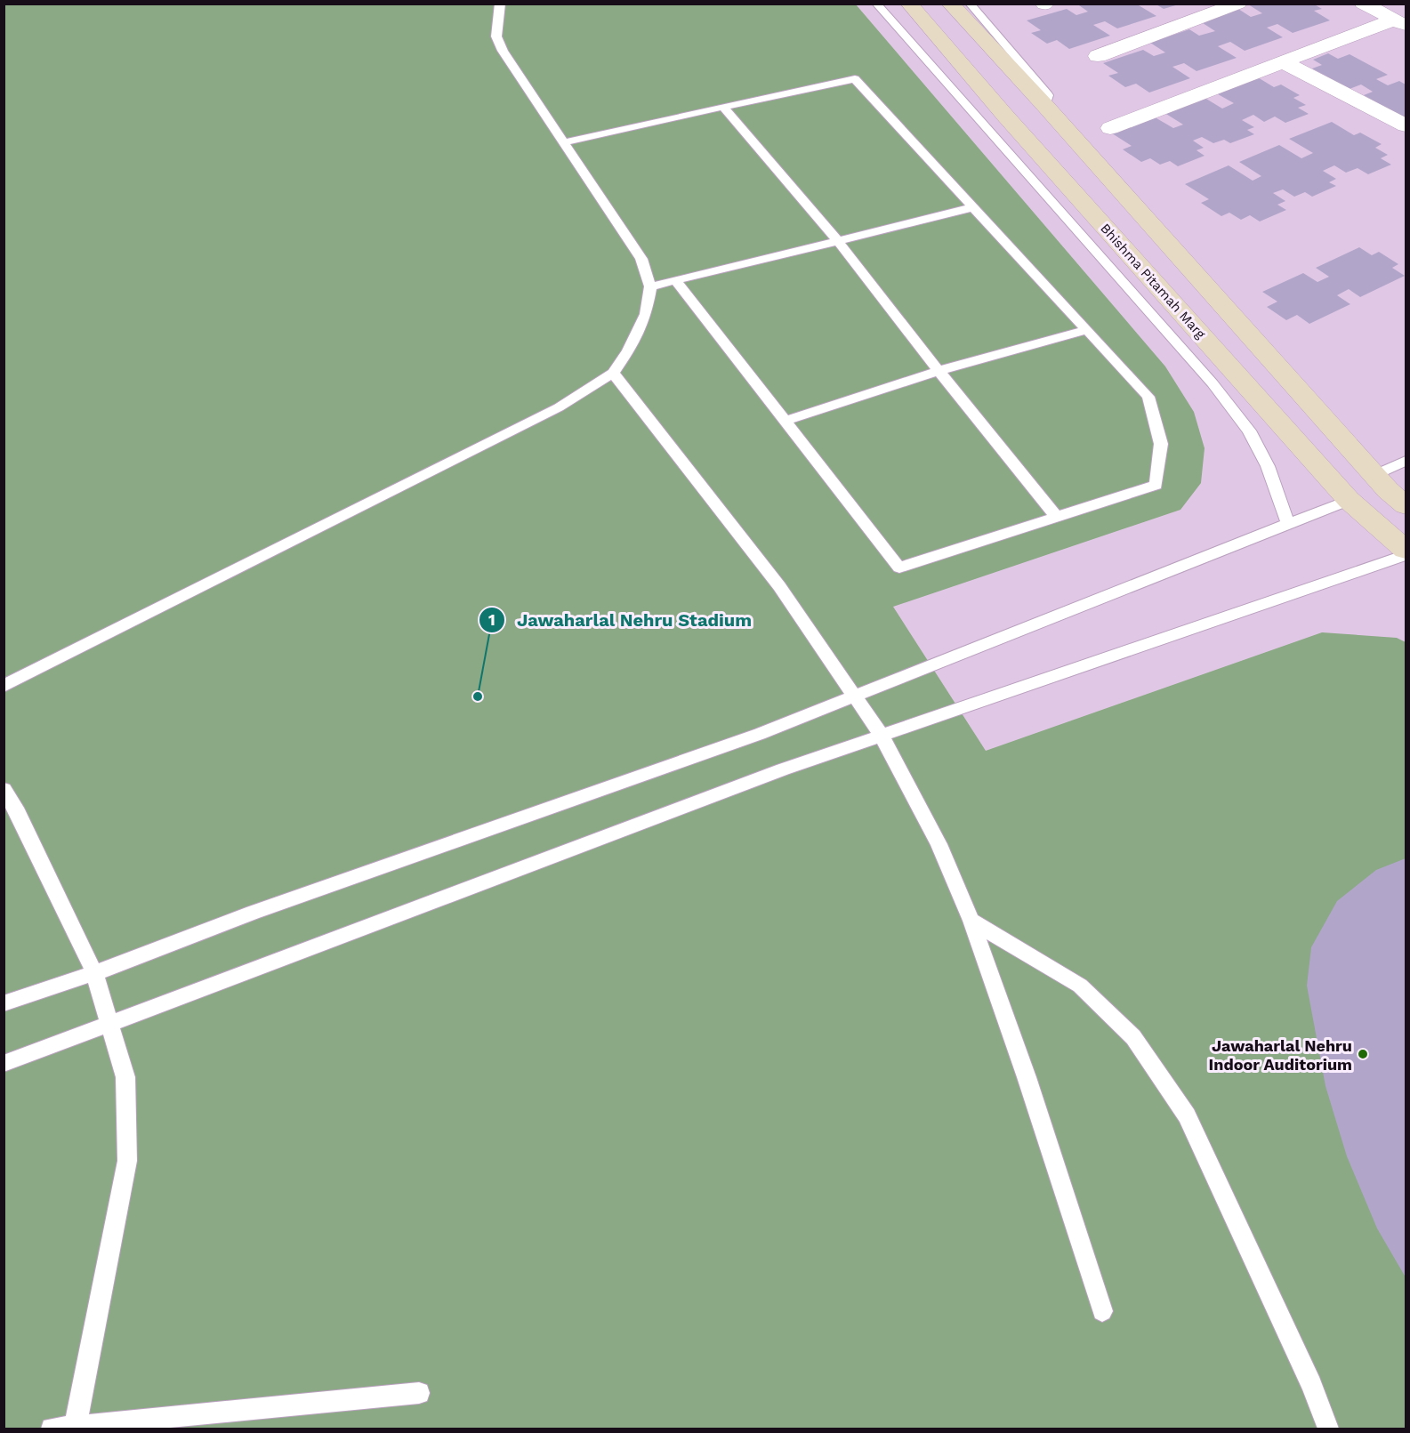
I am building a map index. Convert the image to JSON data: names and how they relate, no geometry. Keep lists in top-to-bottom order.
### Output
{
  "streets": {
    "main road": ["Bhishma Pitamah Marg"]
  },
  "places": ["Jawaharlal Nehru Stadium", "Jawaharlal Nehru Indoor Auditorium"]
}
